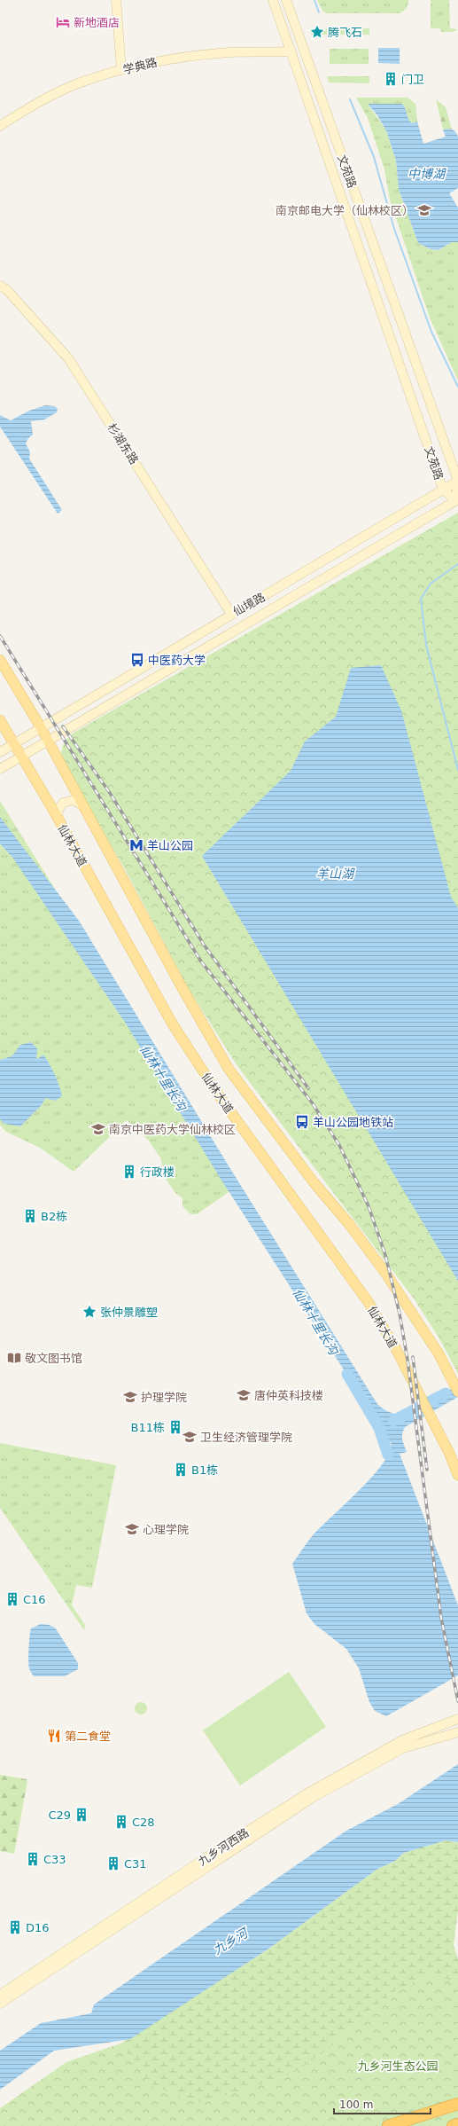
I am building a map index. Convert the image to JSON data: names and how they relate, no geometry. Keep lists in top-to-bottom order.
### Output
{
  "streets": {
    "main road": [
      "学典路",
      "文苑路",
      "杉湖东路",
      "仙境路",
      "仙林大道",
      "九乡河西路"
    ]
  },
  "crossings": [
    ["学典路", "文苑路"],
    ["文苑路", "仙境路"],
    ["杉湖东路", "仙境路"],
    ["仙境路", "仙林大道"]
  ],
  "water": [
    "中博湖",
    "羊山湖",
    "仙林十里长沟",
    "九乡河"
  ],
  "parks": ["九乡河生态公园"],
  "places": {
    "hotel": ["新地酒店"],
    "place": ["腾飞石", "张仲景雕塑"],
    "building": [
      "门卫",
      "行政楼",
      "B2栋",
      "B11栋",
      "B1栋",
      "C16",
      "C29",
      "C28",
      "C33",
      "C31",
      "D16"
    ],
    "school or university": [
      "南京邮电大学（仙林校区）",
      "南京中医药大学仙林校区",
      "唐仲英科技楼",
      "护理学院",
      "卫生经济管理学院",
      "心理学院"
    ],
    "bus stop": ["中医药大学", "羊山公园地铁站"],
    "metro station": ["羊山公园"],
    "library": ["敬文图书馆"],
    "restaurant": ["第二食堂"]
  },
  "scale_bar": "100 m"
}
